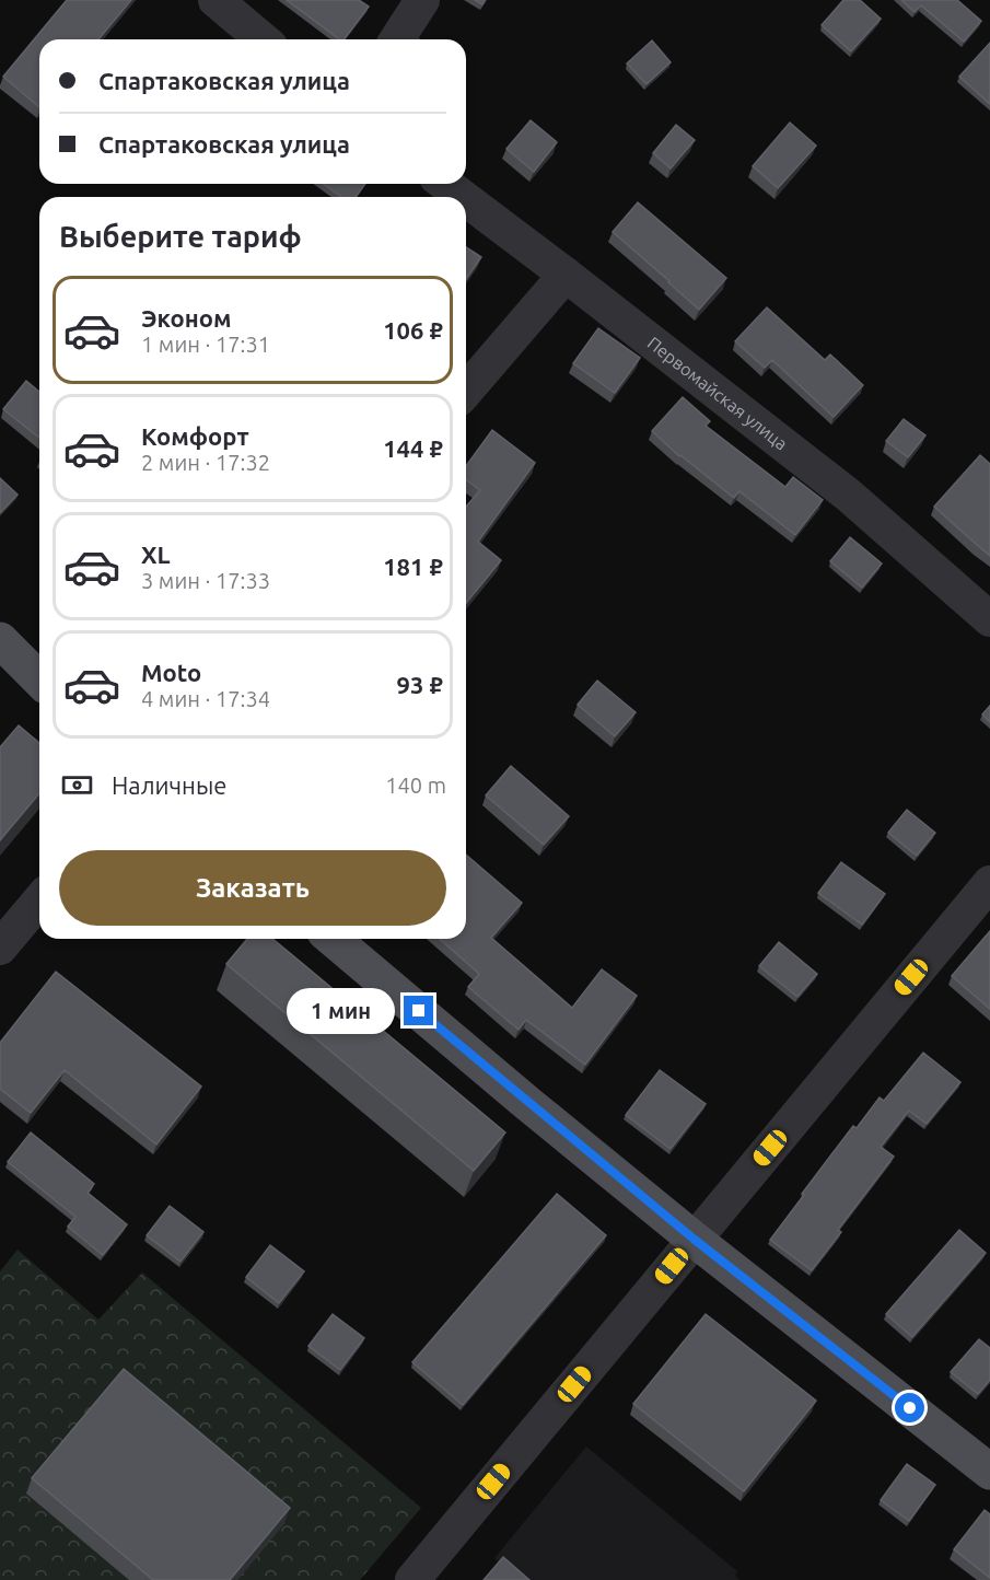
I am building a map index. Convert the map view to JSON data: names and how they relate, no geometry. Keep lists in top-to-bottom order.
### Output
{
  "streets": {
    "street": ["Первомайская улица"]
  },
  "page": {
    "banner": ["Спартаковская улица", "Спартаковская улица"],
    "heading": "Выберите тариф",
    "list": [
      {
        "name": "Эконом",
        "note": "1 мин · 17:31",
        "value": "106 ₽"
      },
      {
        "name": "Комфорт",
        "note": "2 мин · 17:32",
        "value": "144 ₽"
      },
      {
        "name": "XL",
        "note": "3 мин · 17:33",
        "value": "181 ₽"
      },
      {
        "name": "Moto",
        "note": "4 мин · 17:34",
        "value": "93 ₽"
      }
    ],
    "pay": ["Наличные", "140 m"],
    "buttons": "Заказать",
    "bubble": "1 мин"
  }
}
